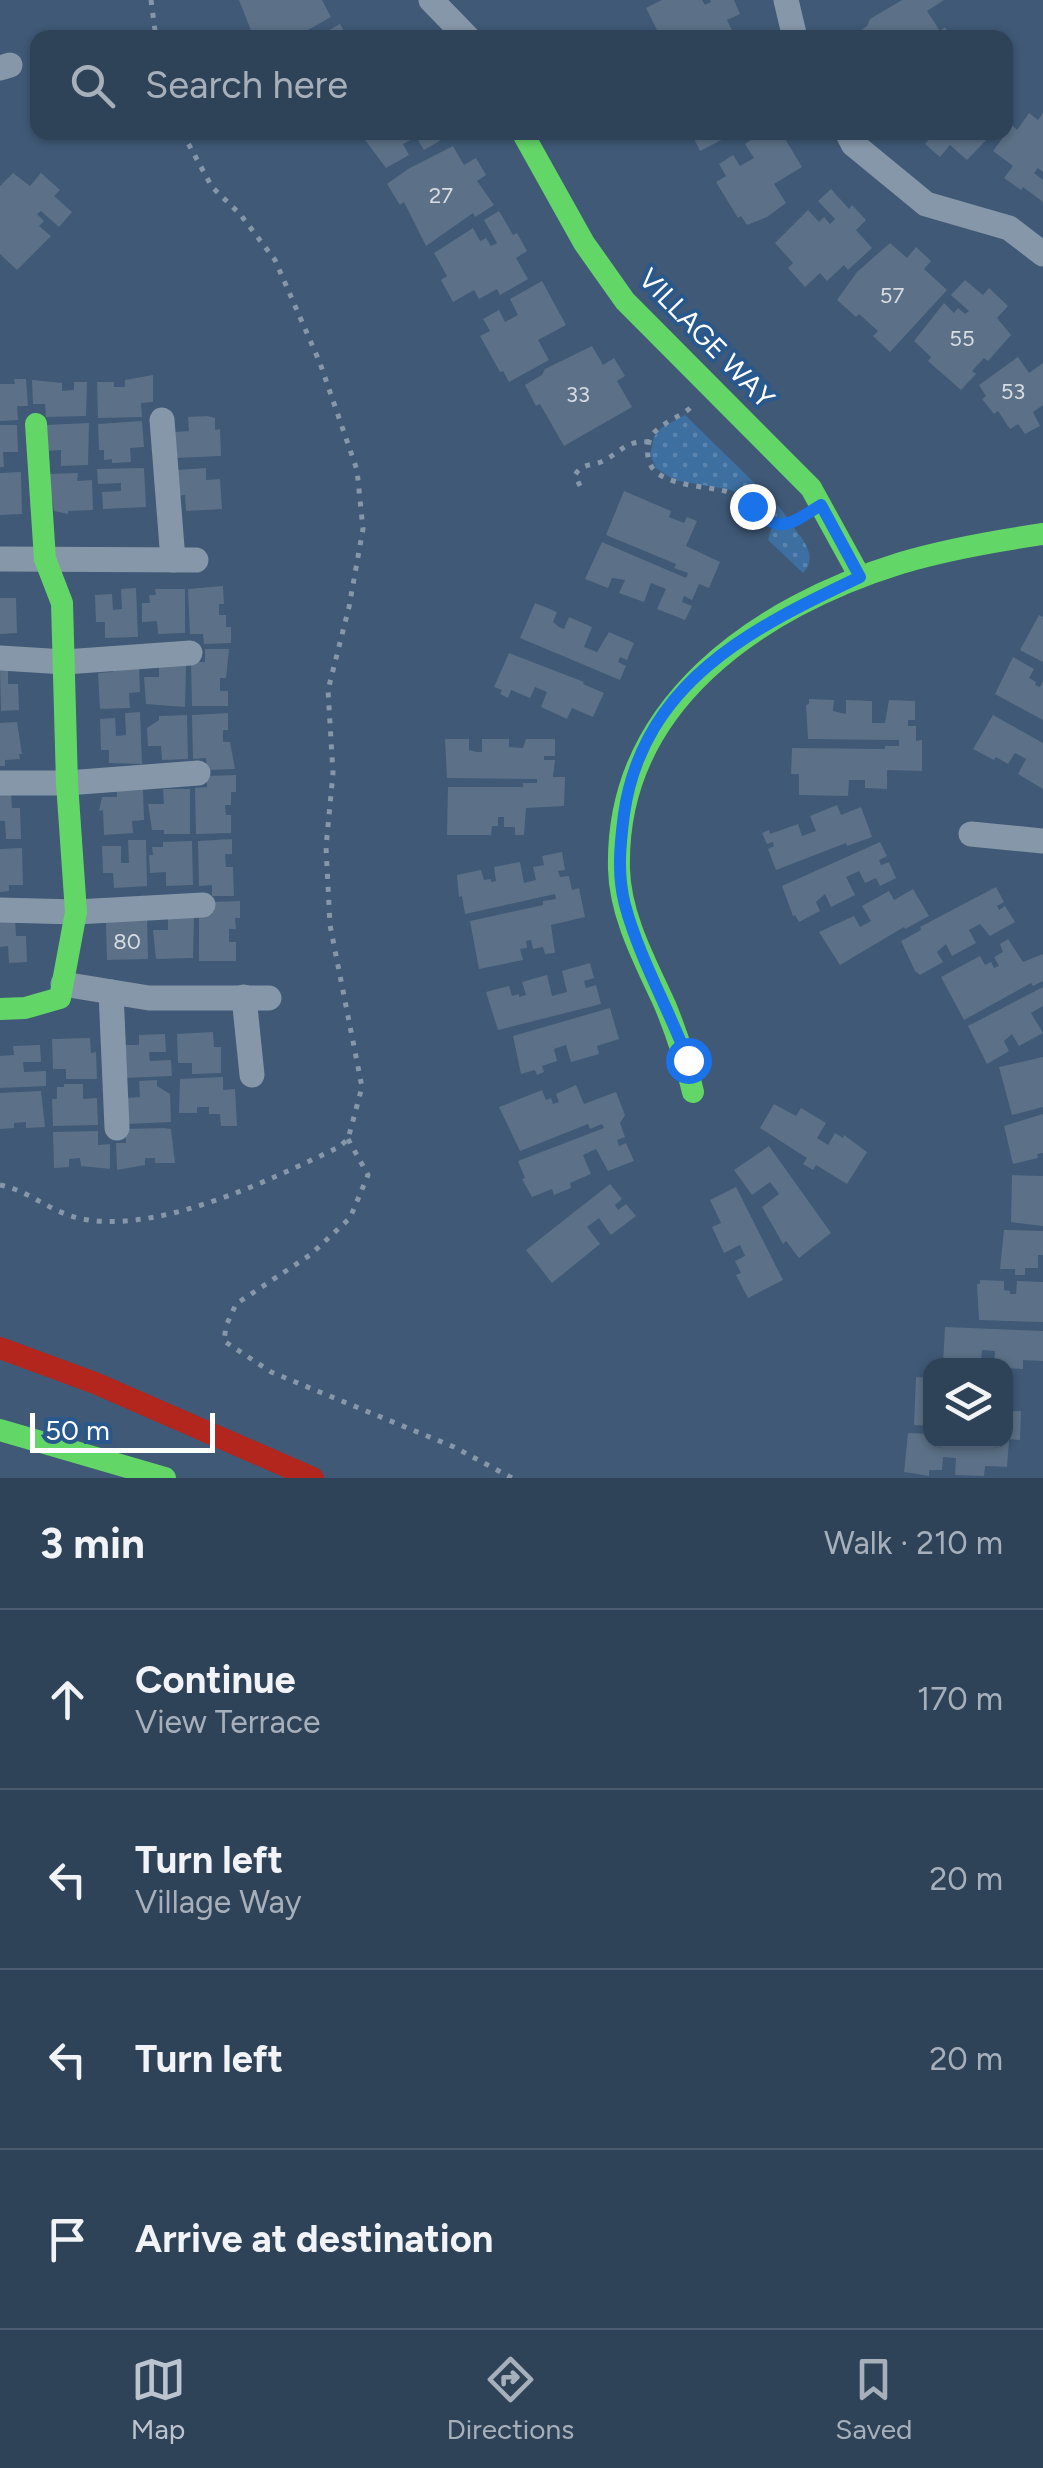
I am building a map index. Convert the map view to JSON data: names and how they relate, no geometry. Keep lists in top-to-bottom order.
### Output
{
  "streets": {
    "main road": ["VILLAGE WAY"]
  },
  "house_numbers": [
    "27",
    "57",
    "55",
    "53",
    "33",
    "80"
  ],
  "scale_bar": "50 m",
  "page": {
    "search": "Search here",
    "scale": "50 m",
    "heading": ["3 min", "Walk · 210 m"],
    "list": [
      ["Continue", "View Terrace", "170 m"],
      ["Turn left", "Village Way", "20 m"],
      ["Turn left", "20 m"],
      "Arrive at destination"
    ],
    "nav": ["Map", "Directions", "Saved"]
  }
}
